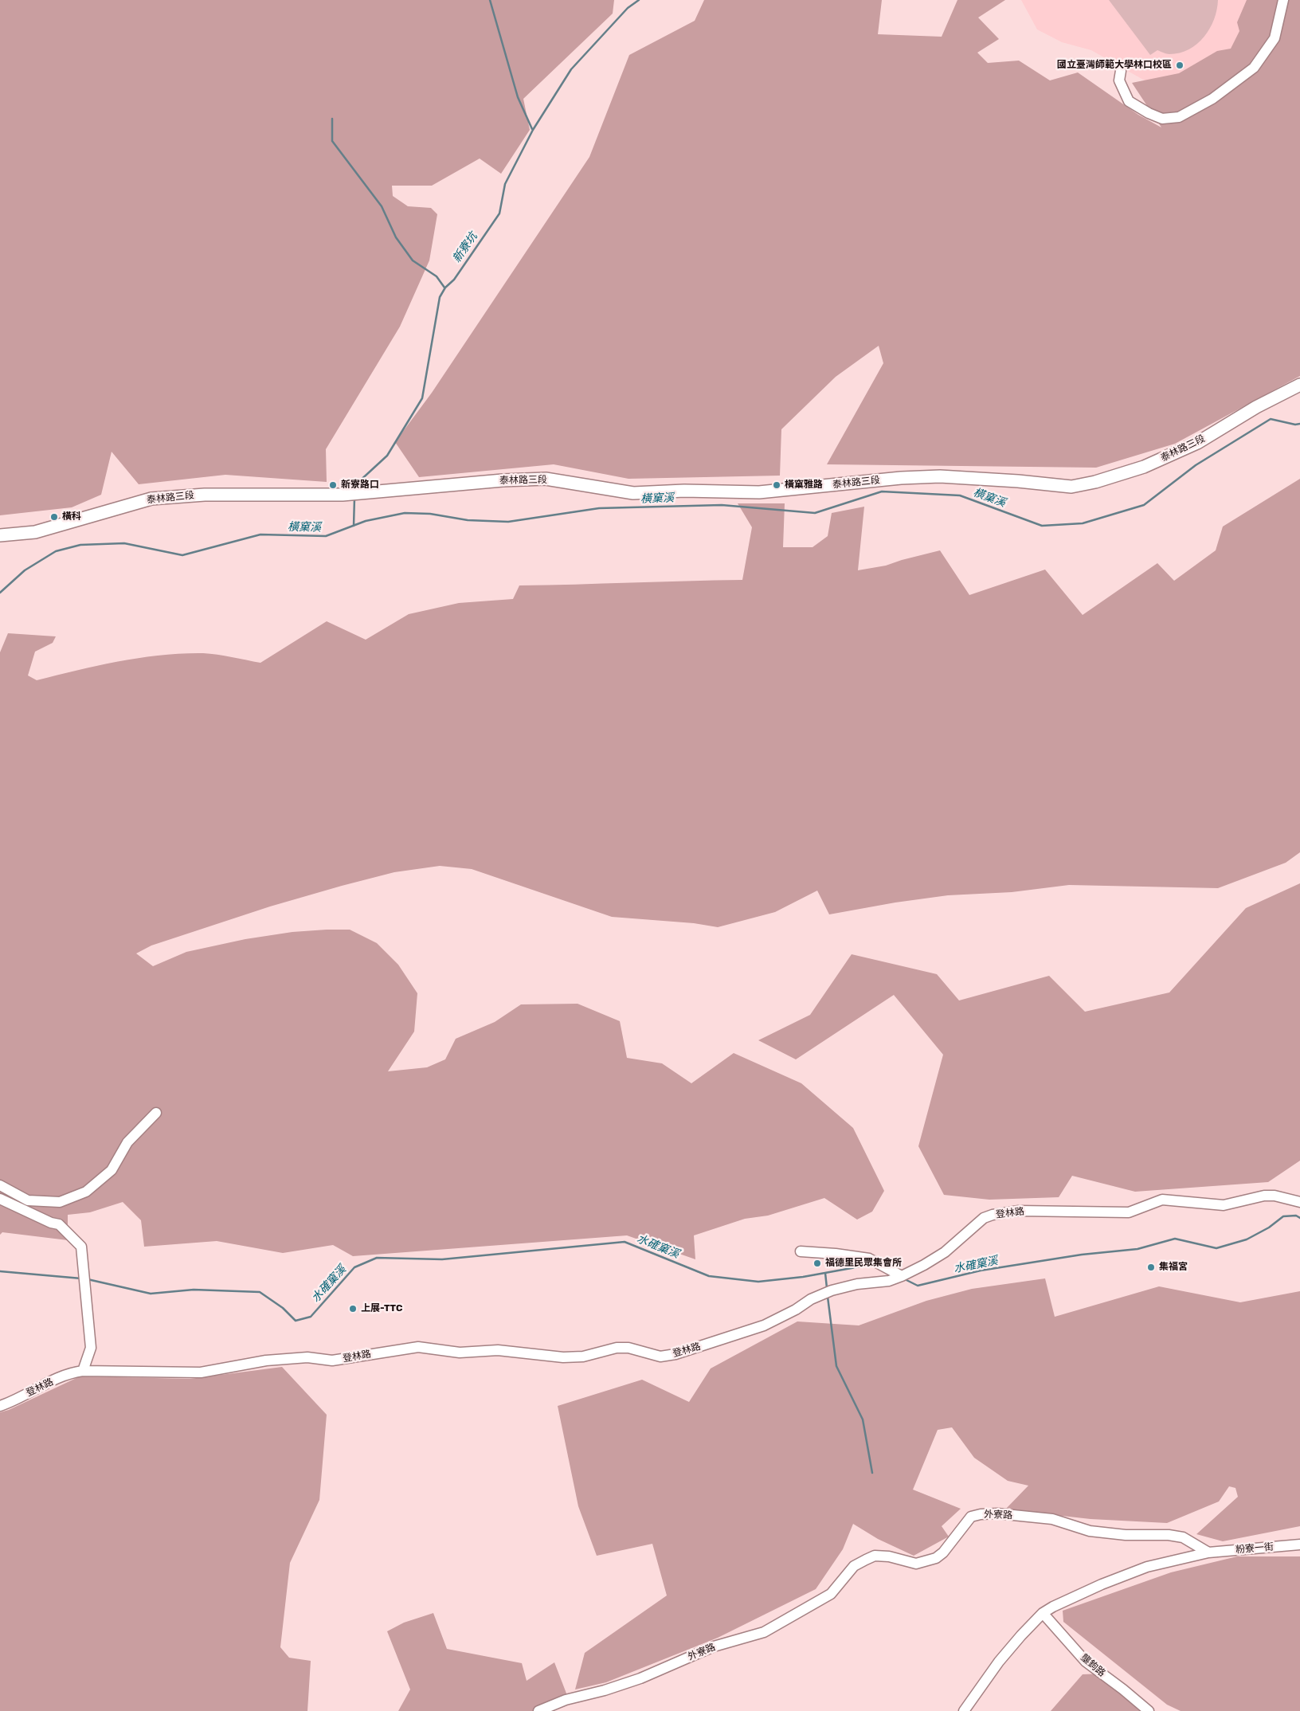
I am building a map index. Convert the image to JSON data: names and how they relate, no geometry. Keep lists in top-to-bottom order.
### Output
{
  "streets": {
    "main road": ["泰林路三段"],
    "street": [
      "登林路",
      "外寮路",
      "粉寮一街",
      "壟鉤路"
    ]
  },
  "crossings": [
    ["外寮路", "粉寮一街"]
  ],
  "water": ["新寮坑", "橫窠溪", "水確窠溪"],
  "places": [
    "國立臺灣師範大學林口校區",
    "新寮路口",
    "橫窠雅路",
    "橫科",
    "福德里民眾集會所",
    "集福宮",
    "上展-TTC"
  ]
}
